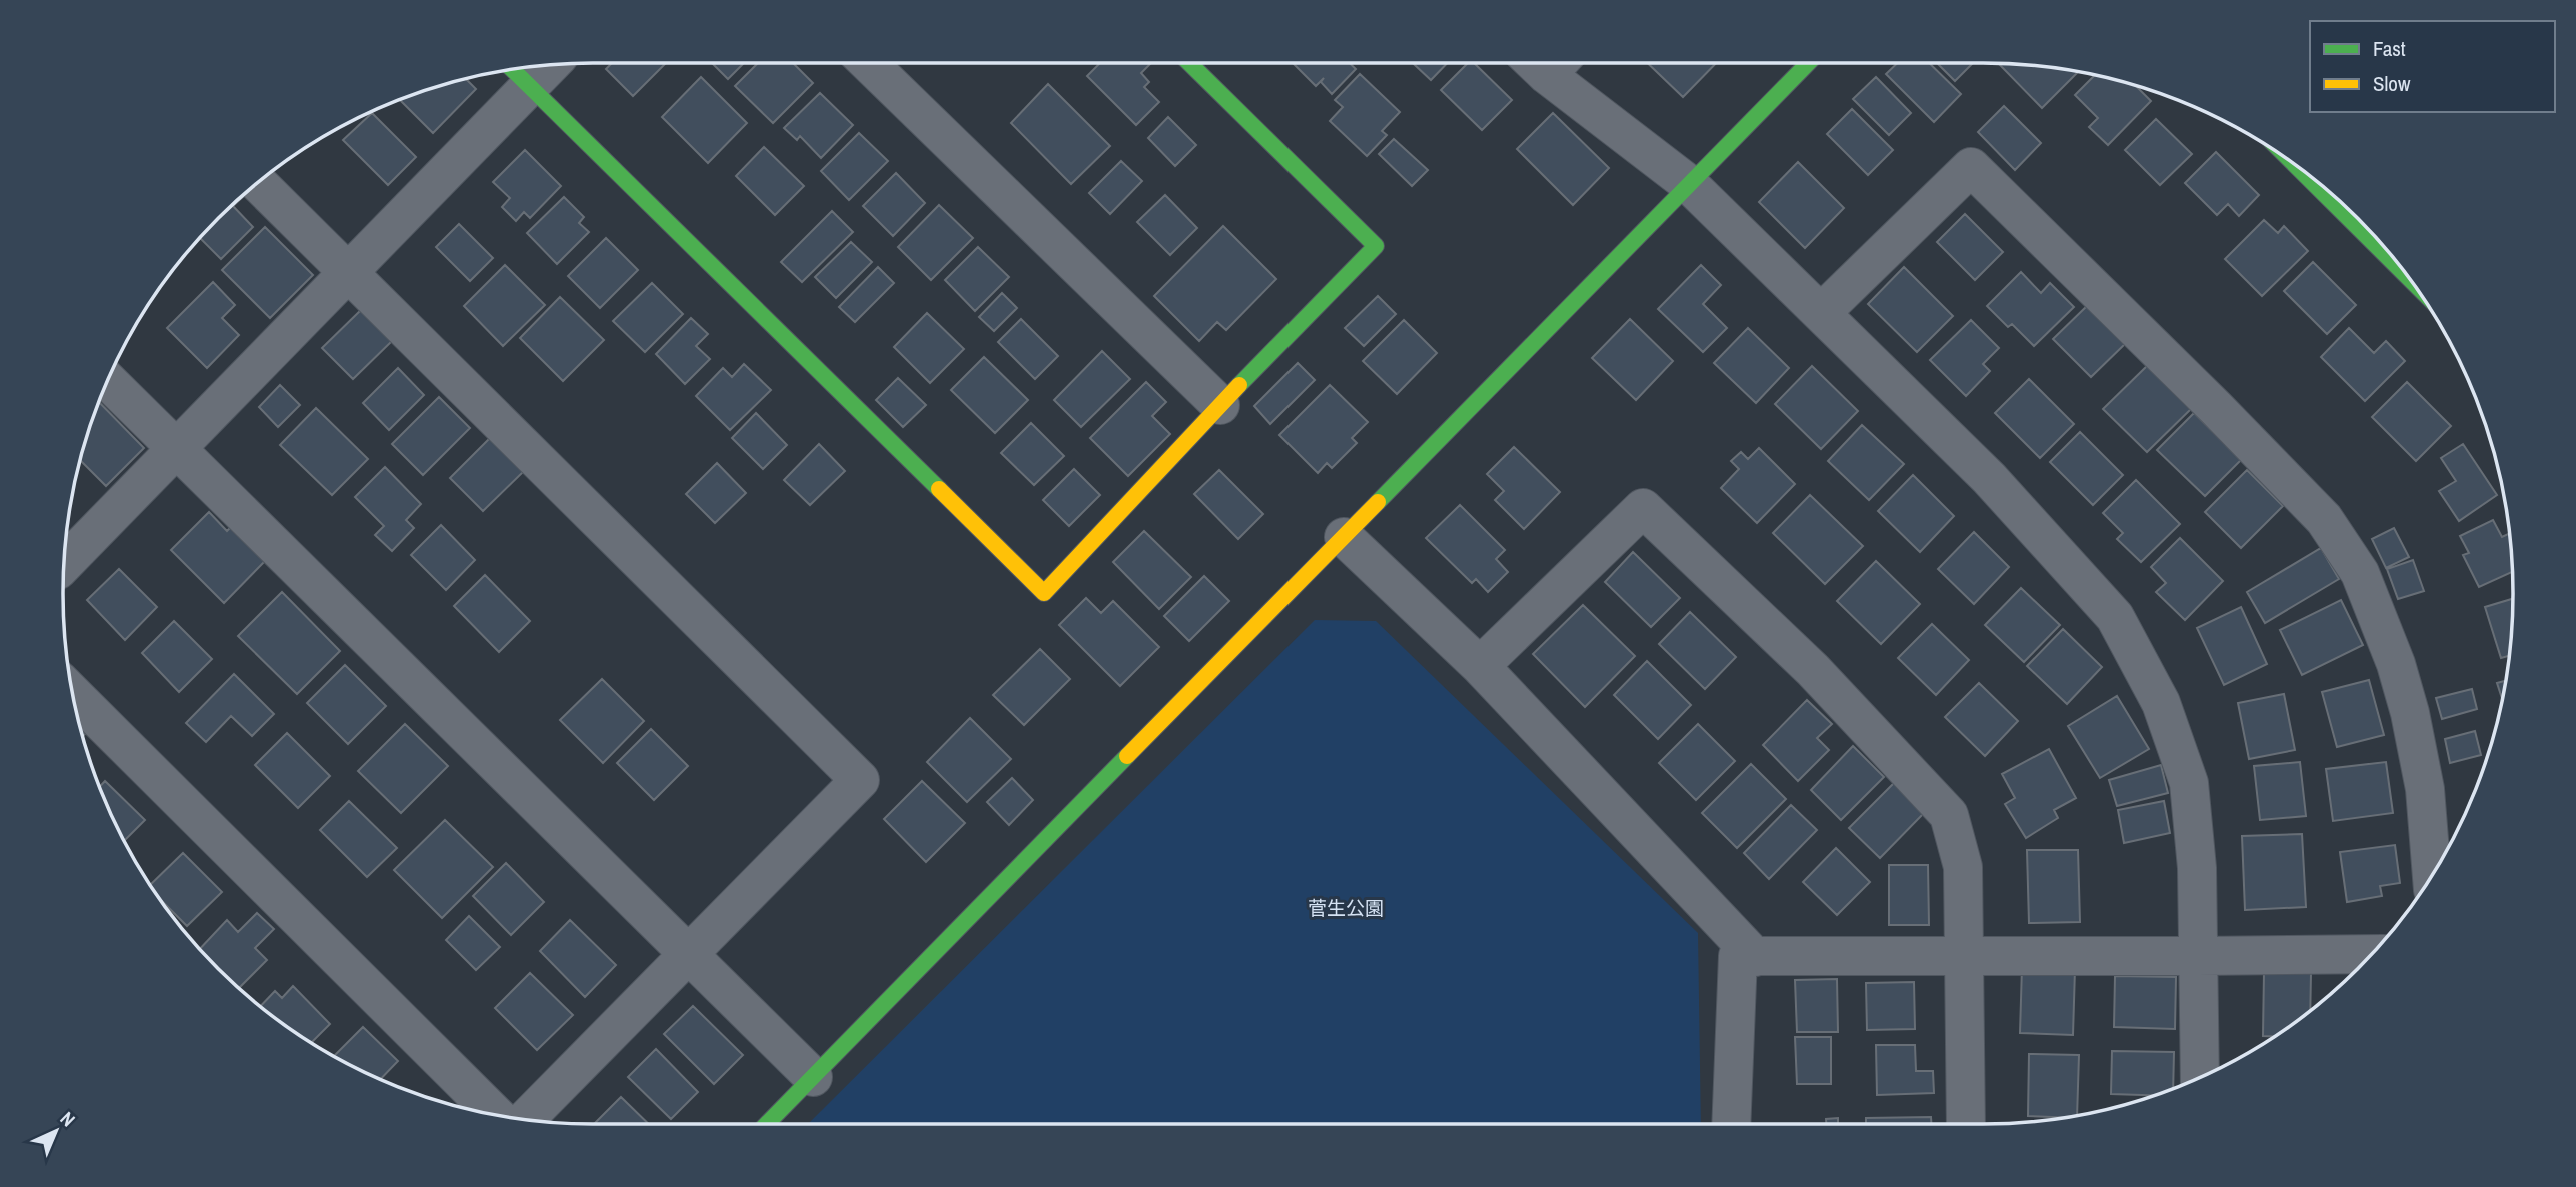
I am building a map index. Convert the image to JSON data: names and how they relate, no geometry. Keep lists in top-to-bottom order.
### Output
{
  "parks": ["菅生公園"],
  "legend": ["Fast", "Slow"],
  "north": "top right"
}
